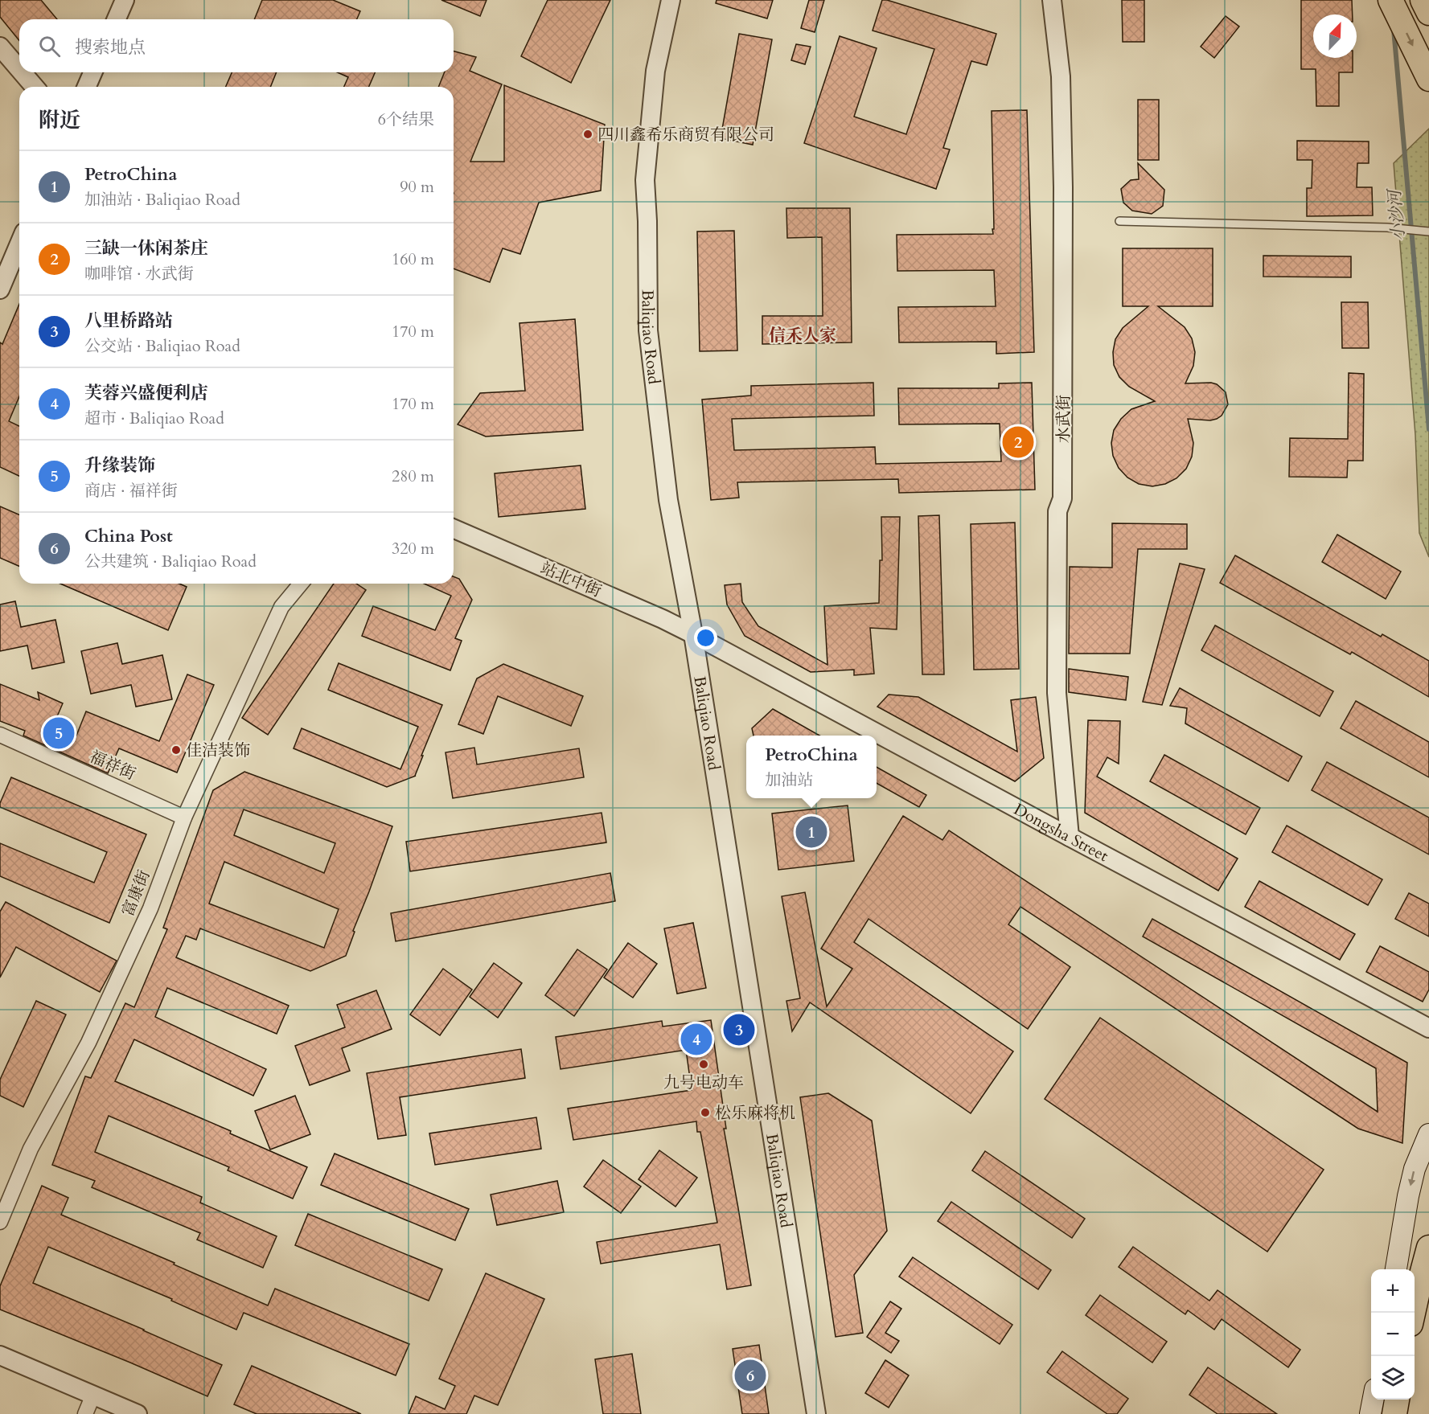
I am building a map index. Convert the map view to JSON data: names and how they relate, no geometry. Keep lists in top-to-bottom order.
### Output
{
  "streets": {
    "street": [
      "Baliqiao Road",
      "水武街",
      "站北中街",
      "福祥街",
      "Dongsha Street",
      "富康街"
    ]
  },
  "crossings": [
    ["Baliqiao Road", "站北中街"],
    ["Baliqiao Road", "Dongsha Street"],
    ["水武街", "Dongsha Street"],
    ["站北中街", "Dongsha Street"],
    ["福祥街", "富康街"]
  ],
  "districts": ["信禾人家"],
  "water": ["小沙河"],
  "places": [
    "四川鑫希乐商贸有限公司",
    "佳洁装饰",
    "九号电动车",
    "松乐麻将机"
  ],
  "north": "top right",
  "page": {
    "search": "搜索地点",
    "heading": ["附近", "6个结果"],
    "list": [
      {
        "mark": "1",
        "name": "PetroChina",
        "note": "加油站 · Baliqiao Road",
        "value": "90 m"
      },
      {
        "mark": "2",
        "name": "三缺一休闲茶庄",
        "note": "咖啡馆 · 水武街",
        "value": "160 m"
      },
      {
        "mark": "3",
        "name": "八里桥路站",
        "note": "公交站 · Baliqiao Road",
        "value": "170 m"
      },
      {
        "mark": "4",
        "name": "芙蓉兴盛便利店",
        "note": "超市 · Baliqiao Road",
        "value": "170 m"
      },
      {
        "mark": "5",
        "name": "升缘装饰",
        "note": "商店 · 福祥街",
        "value": "280 m"
      },
      {
        "mark": "6",
        "name": "China Post",
        "note": "公共建筑 · Baliqiao Road",
        "value": "320 m"
      }
    ],
    "pins": [
      "2",
      "5",
      "1",
      "3",
      "4",
      "6"
    ],
    "popup": ["PetroChina", "加油站"],
    "map_buttons": ["+", "−"]
  }
}
